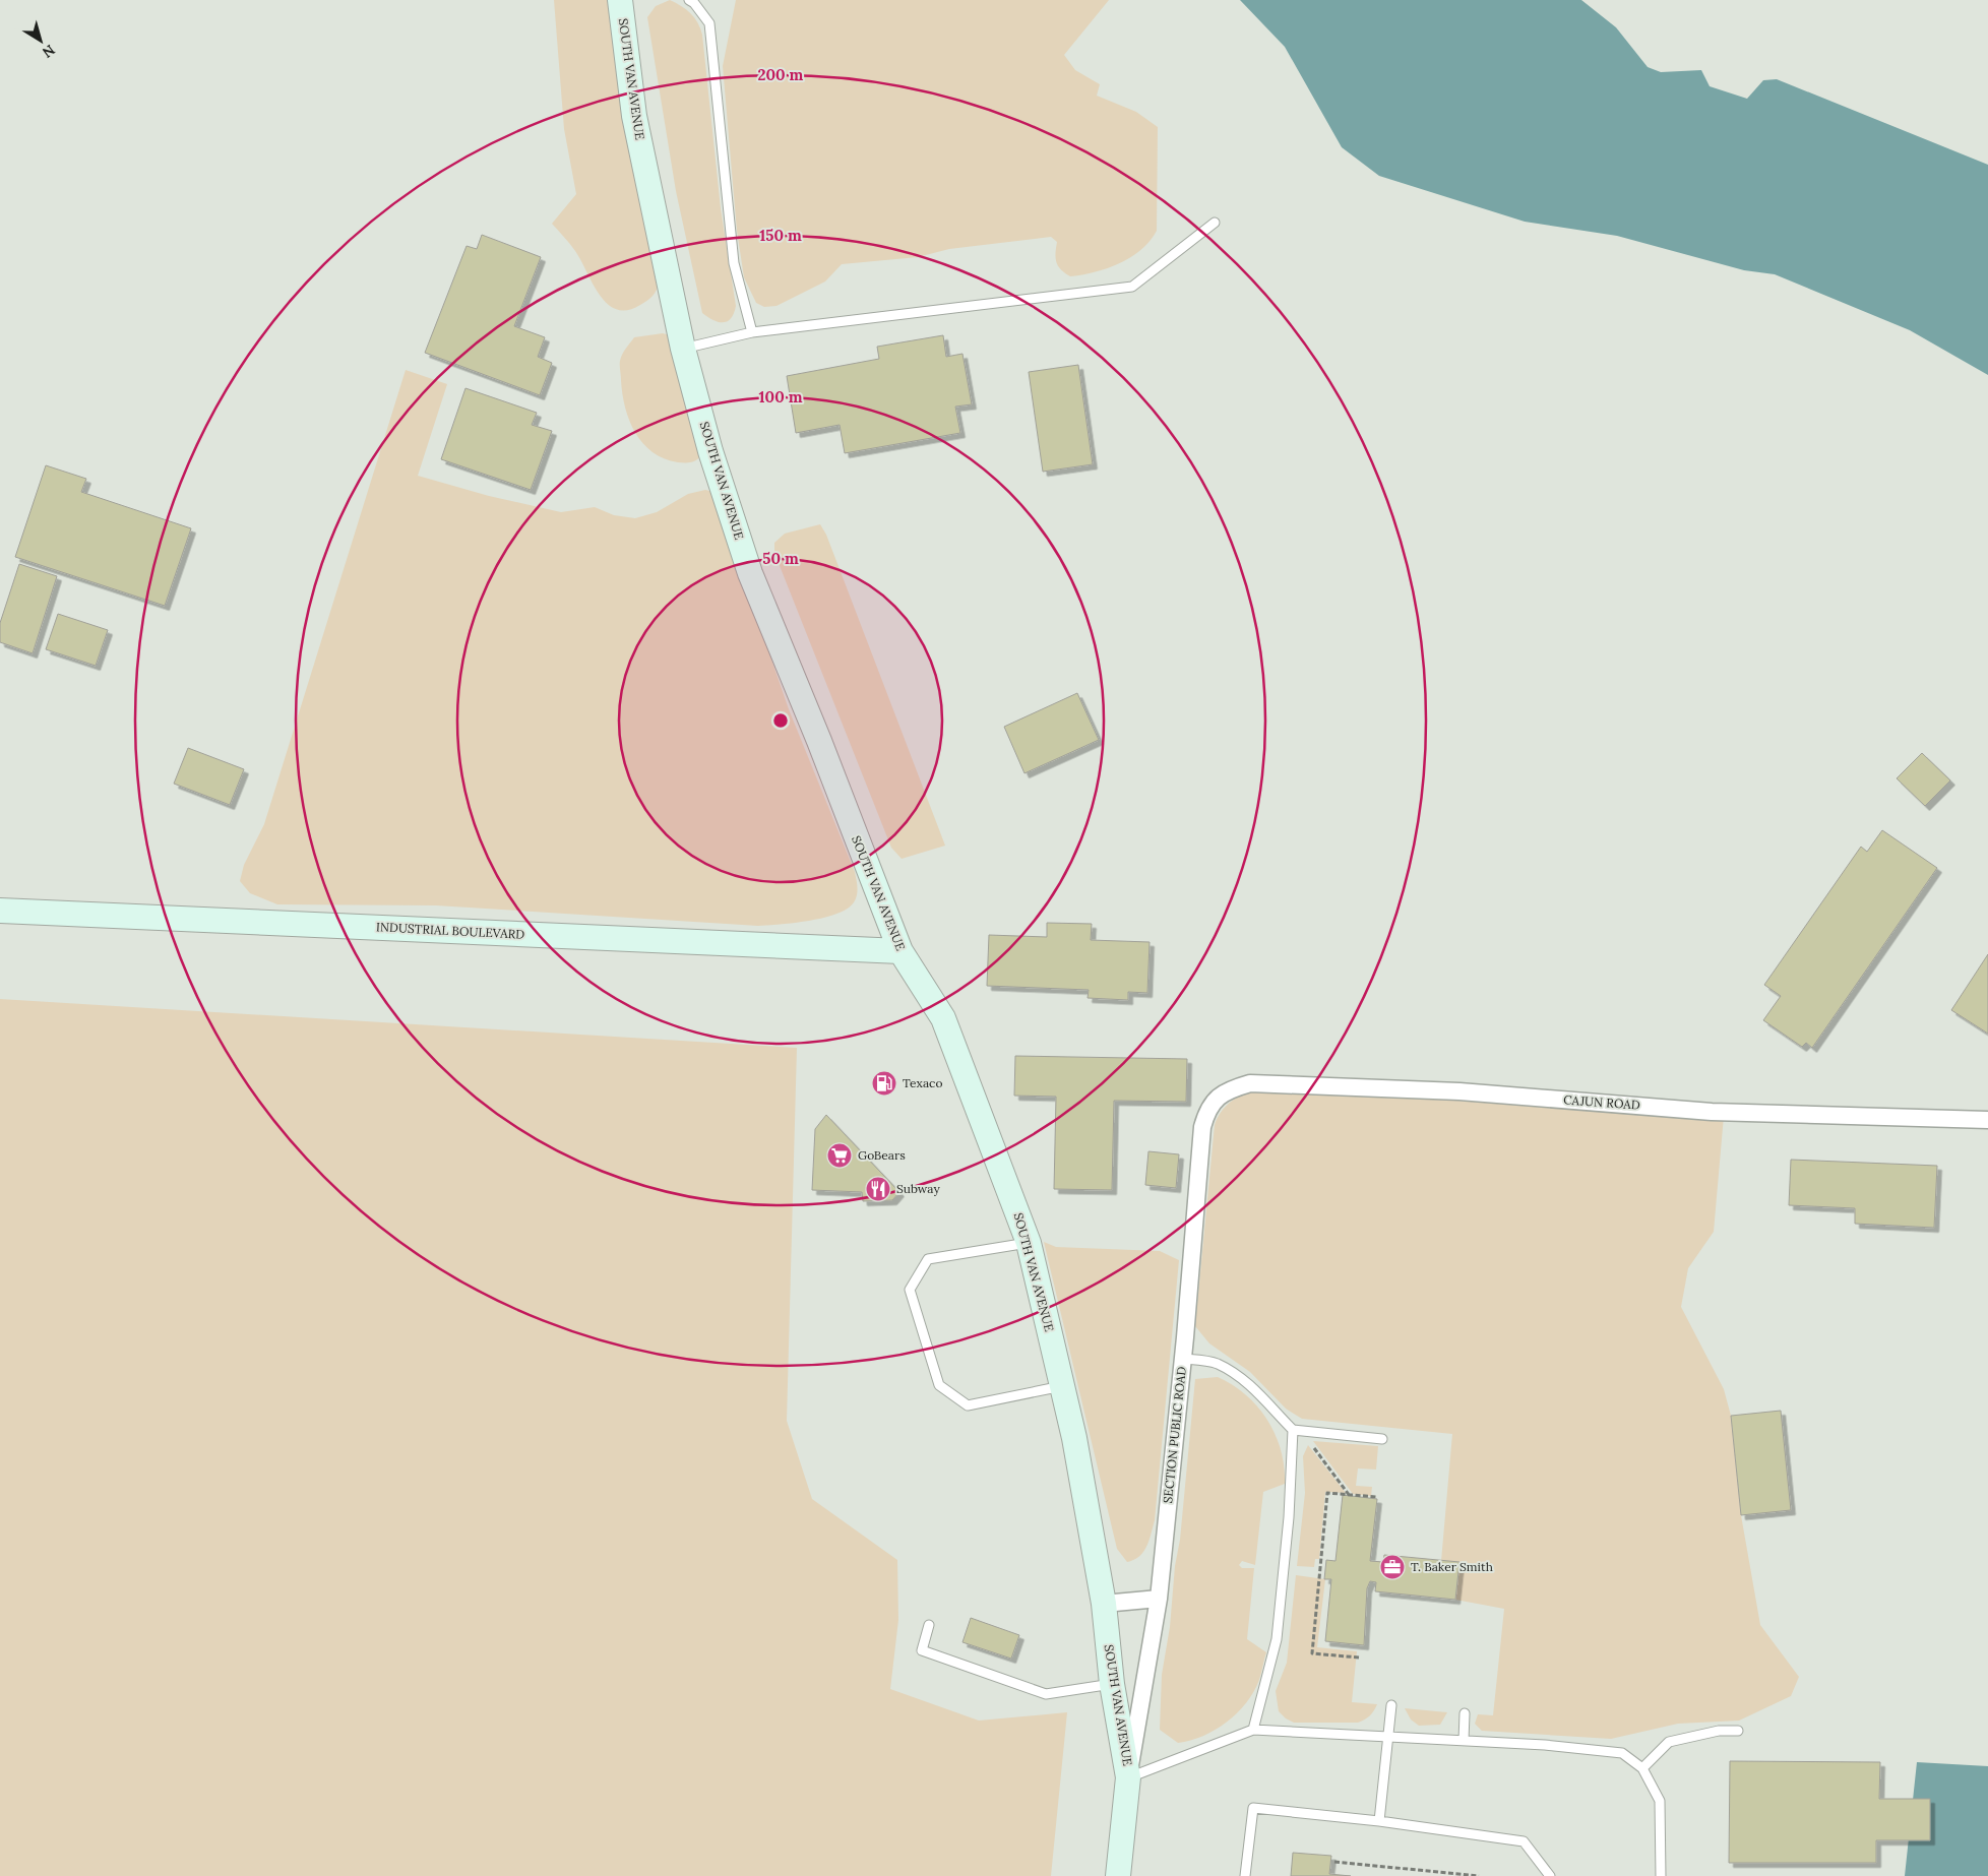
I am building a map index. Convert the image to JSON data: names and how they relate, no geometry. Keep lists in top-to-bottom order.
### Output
{
  "streets": {
    "main road": ["SOUTH VAN AVENUE", "INDUSTRIAL BOULEVARD"],
    "street": ["CAJUN ROAD", "SECTION PUBLIC ROAD"]
  },
  "crossings": [
    ["SOUTH VAN AVENUE", "INDUSTRIAL BOULEVARD"],
    ["SOUTH VAN AVENUE", "SECTION PUBLIC ROAD"],
    ["CAJUN ROAD", "SECTION PUBLIC ROAD"]
  ],
  "places": {
    "fuel station": ["Texaco"],
    "supermarket": ["GoBears"],
    "restaurant": ["Subway"],
    "office": ["T. Baker Smith"]
  },
  "north": "bottom right",
  "rings": [
    "200 m",
    "150 m",
    "100 m",
    "50 m"
  ]
}
